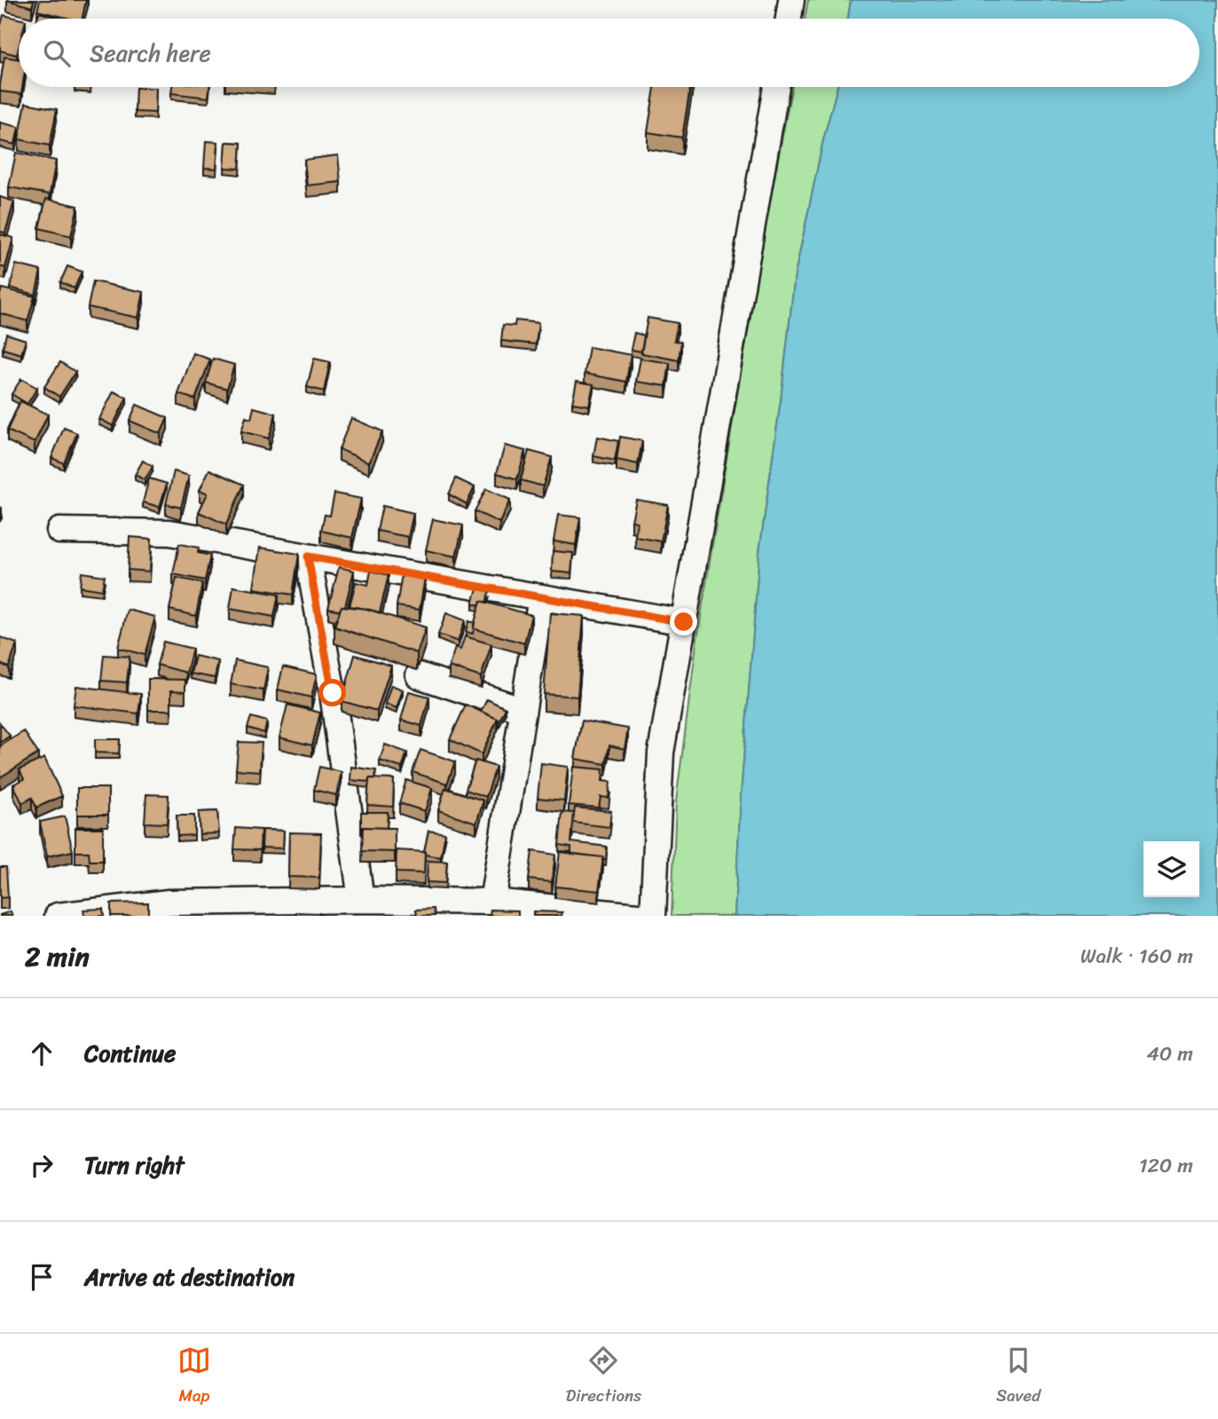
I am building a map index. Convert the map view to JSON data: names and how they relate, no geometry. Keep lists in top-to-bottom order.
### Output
{
  "page": {
    "search": "Search here",
    "heading": ["2 min", "Walk · 160 m"],
    "list": [
      ["Continue", "40 m"],
      ["Turn right", "120 m"],
      "Arrive at destination"
    ],
    "nav": ["Map", "Directions", "Saved"]
  }
}
